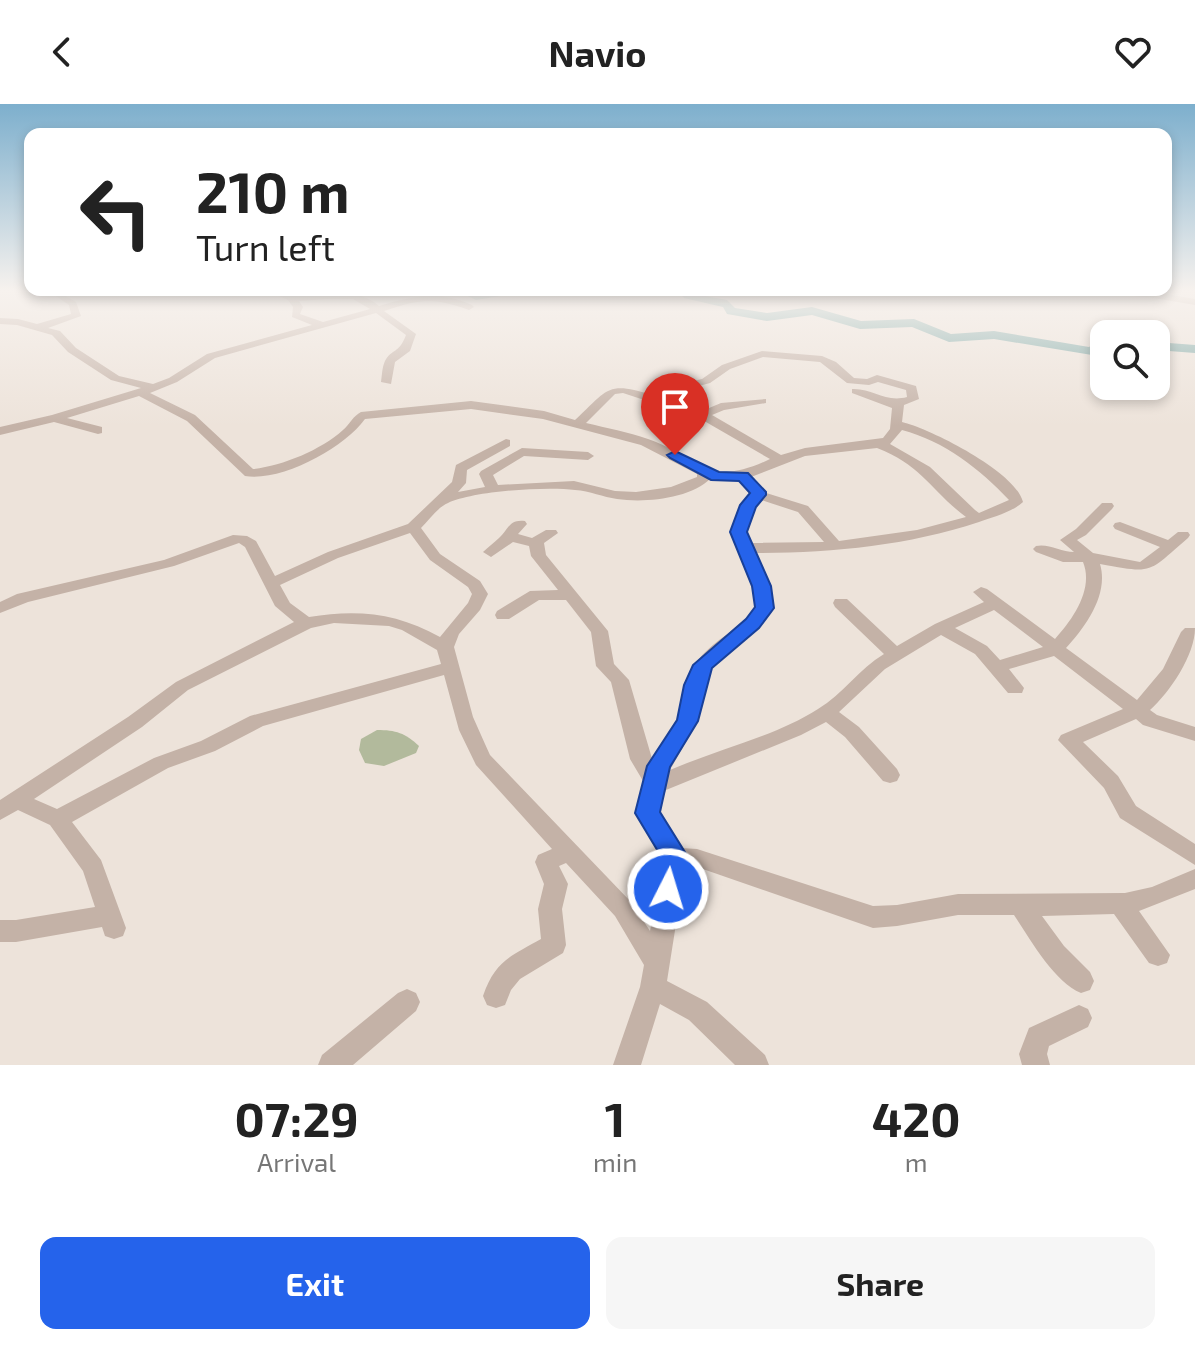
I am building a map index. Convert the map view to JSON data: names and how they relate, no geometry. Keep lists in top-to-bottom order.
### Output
{
  "page": {
    "header": "Navio",
    "turn": ["210 m", "Turn left"],
    "eta": [
      "07:29",
      "Arrival",
      "1",
      "min",
      "420",
      "m"
    ],
    "buttons": ["Exit", "Share"]
  }
}
